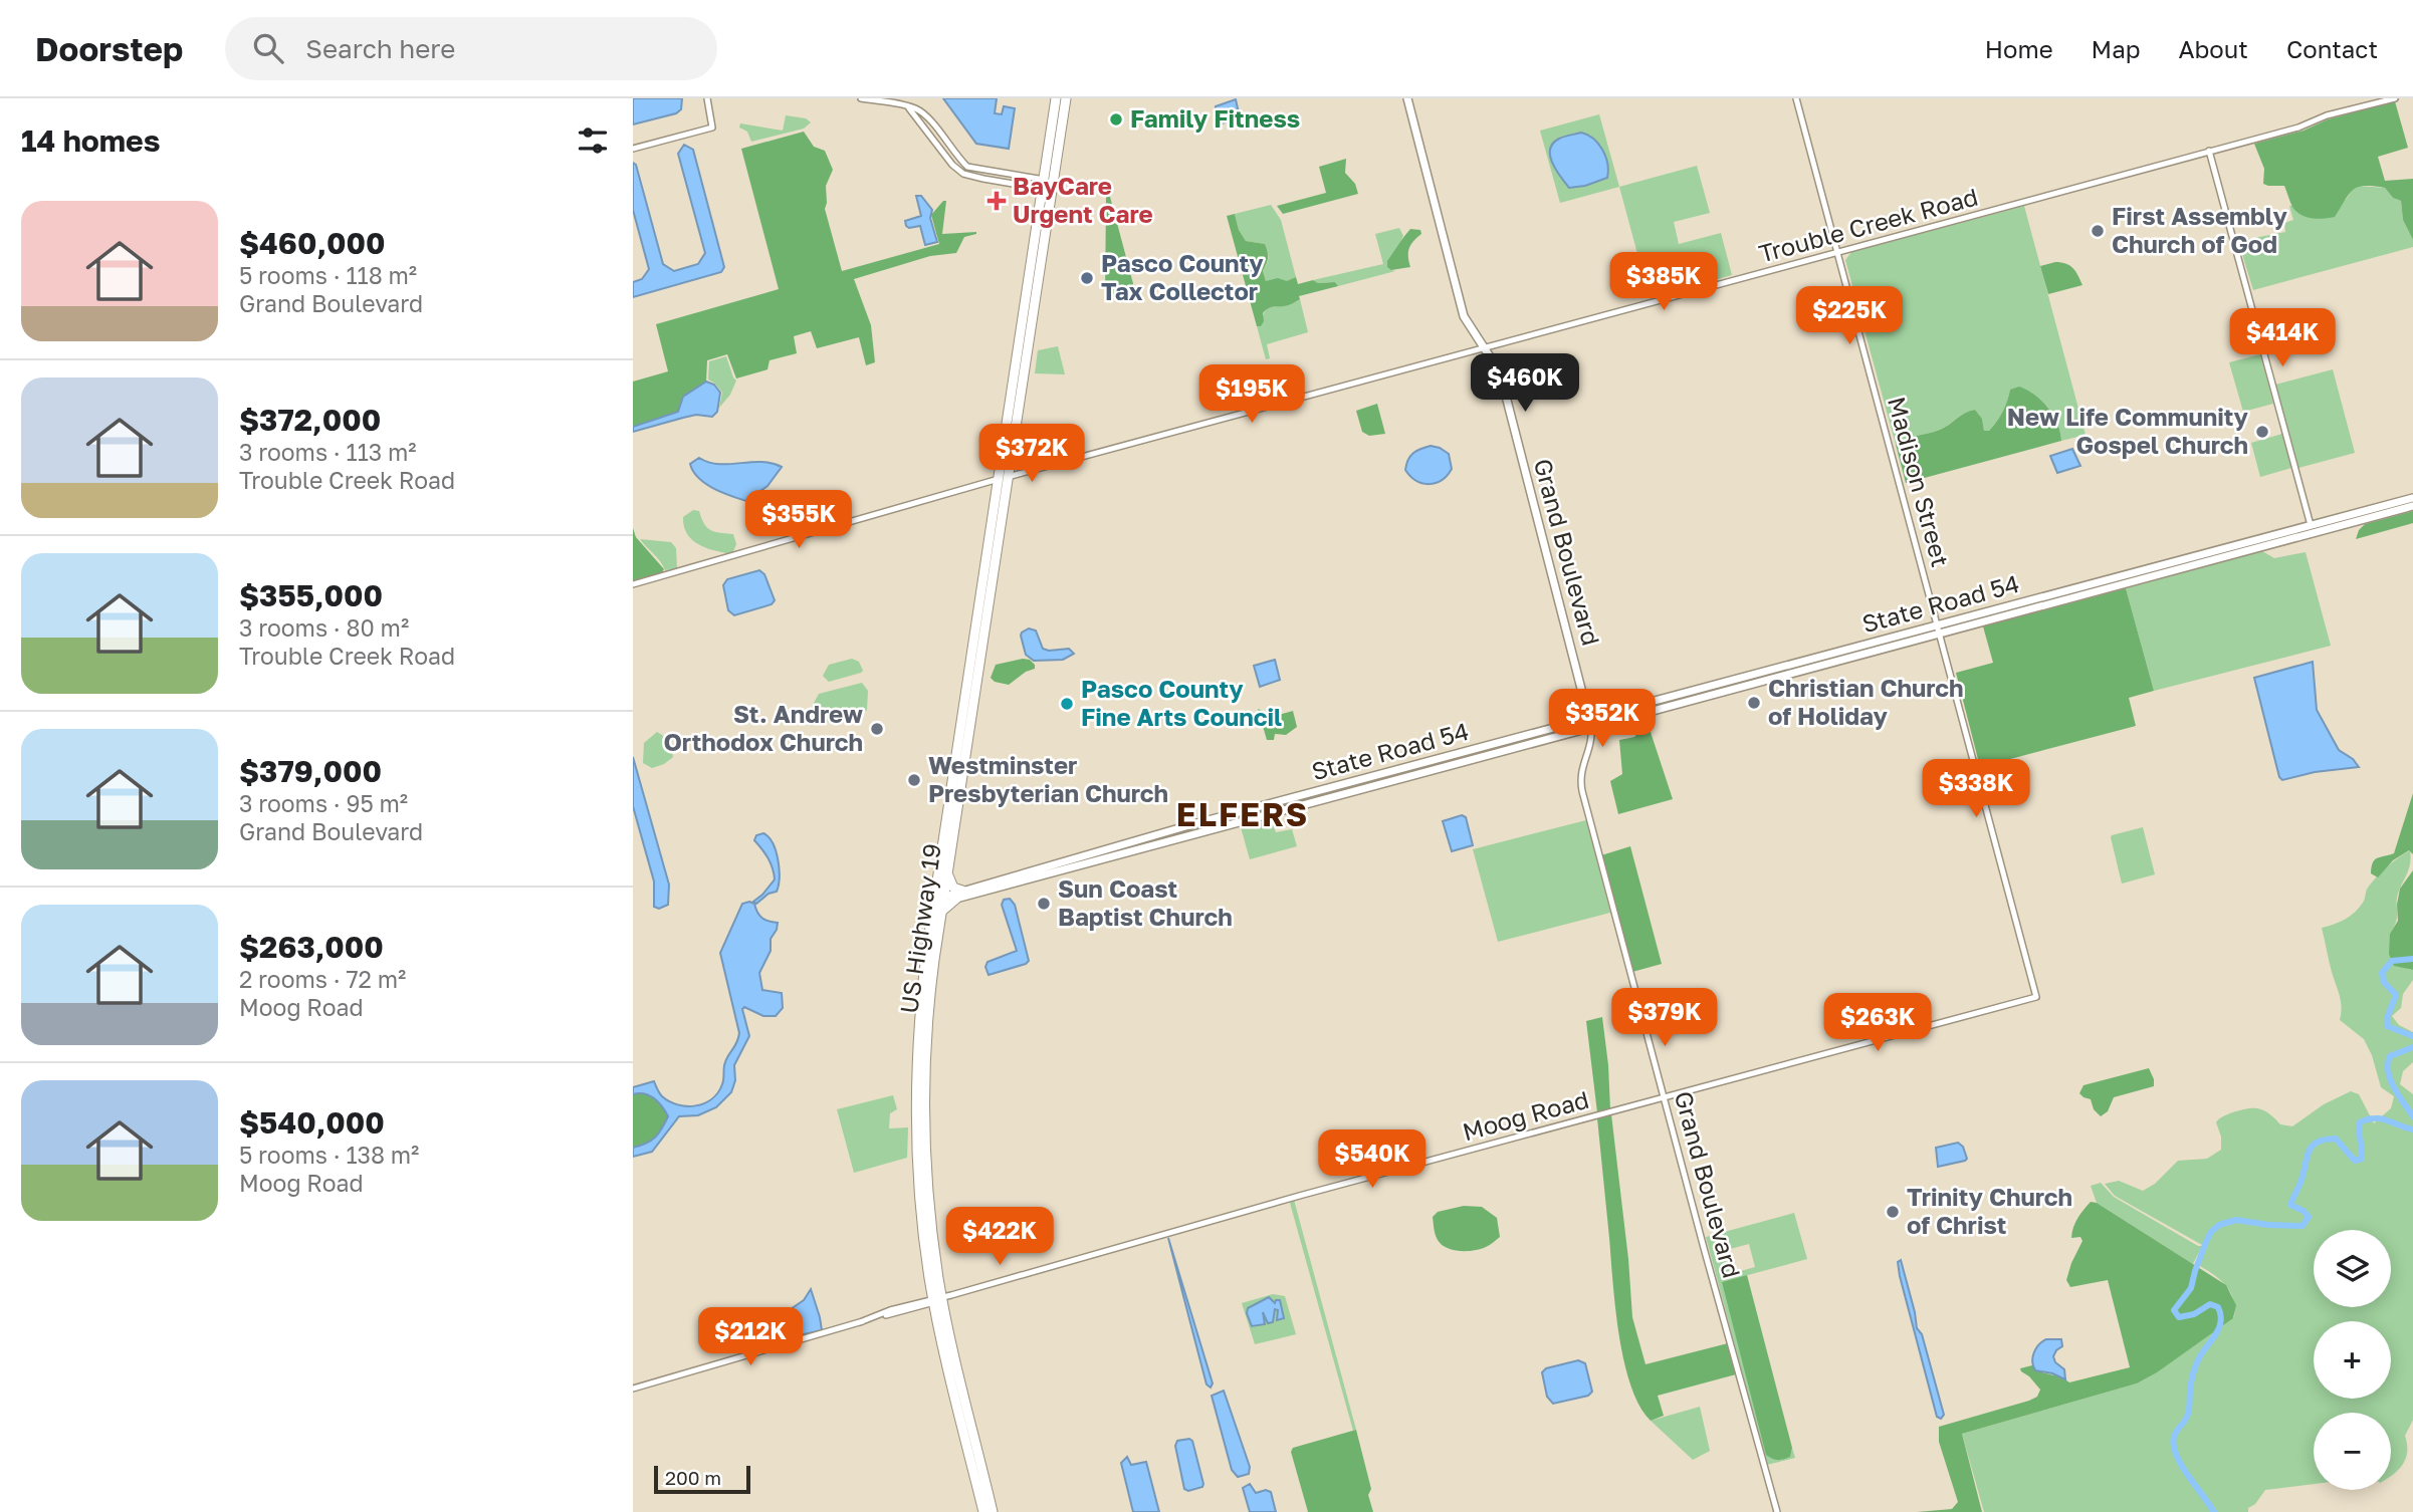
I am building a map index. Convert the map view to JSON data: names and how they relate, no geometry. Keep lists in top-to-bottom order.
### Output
{
  "streets": {
    "highway": ["US Highway 19"],
    "main road": ["Grand Boulevard", "State Road 54"],
    "street": ["Trouble Creek Road", "Madison Street", "Moog Road"]
  },
  "crossings": [
    ["Trouble Creek Road", "Madison Street"],
    ["Trouble Creek Road", "Grand Boulevard"],
    ["Trouble Creek Road", "US Highway 19"],
    ["Madison Street", "State Road 54"],
    ["Madison Street", "Moog Road"],
    ["Grand Boulevard", "State Road 54"],
    ["Grand Boulevard", "Moog Road"],
    ["State Road 54", "US Highway 19"],
    ["US Highway 19", "Moog Road"]
  ],
  "districts": ["ELFERS"],
  "places": {
    "other": [
      "Family Fitness",
      "First Assembly Church of God",
      "Pasco County Tax Collector",
      "New Life Community Gospel Church",
      "Christian Church of Holiday",
      "Pasco County Fine Arts Council",
      "St. Andrew Orthodox Church",
      "Westminster Presbyterian Church",
      "Sun Coast Baptist Church",
      "Trinity Church of Christ"
    ],
    "health": ["BayCare Urgent Care"]
  },
  "scale_bar": "200 m",
  "page": {
    "header": "Doorstep",
    "search": "Search here",
    "nav": [
      "Home",
      "Map",
      "About",
      "Contact"
    ],
    "heading": "14 homes",
    "list": [
      {
        "name": "$460,000",
        "note": "5 rooms · 118 m² · Grand Boulevard"
      },
      {
        "name": "$372,000",
        "note": "3 rooms · 113 m² · Trouble Creek Road"
      },
      {
        "name": "$355,000",
        "note": "3 rooms · 80 m² · Trouble Creek Road"
      },
      {
        "name": "$379,000",
        "note": "3 rooms · 95 m² · Grand Boulevard"
      },
      {
        "name": "$263,000",
        "note": "2 rooms · 72 m² · Moog Road"
      },
      {
        "name": "$540,000",
        "note": "5 rooms · 138 m² · Moog Road"
      }
    ],
    "price": [
      "$385K",
      "$225K",
      "$414K",
      "$460K",
      "$195K",
      "$372K",
      "$355K",
      "$352K",
      "$338K",
      "$379K",
      "$263K",
      "$540K",
      "$422K",
      "$212K"
    ],
    "map_buttons": ["+", "−"],
    "scale": "200 m"
  }
}
